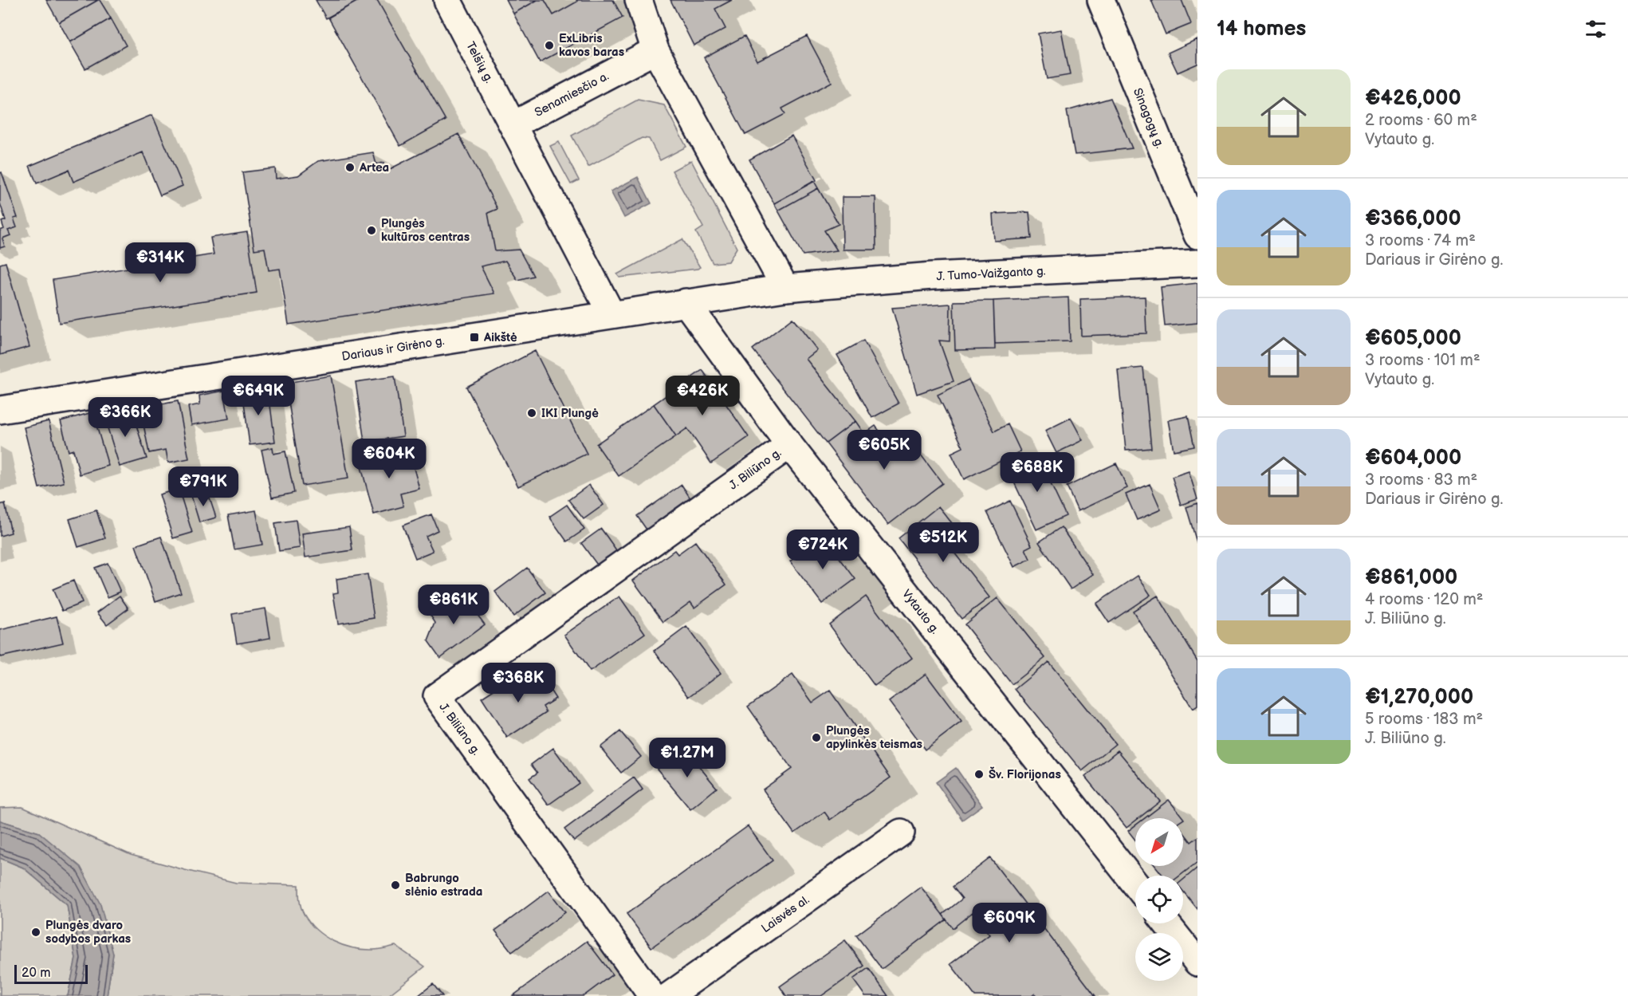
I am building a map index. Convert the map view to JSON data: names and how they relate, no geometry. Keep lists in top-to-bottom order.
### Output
{
  "streets": {
    "main road": [
      "Telšių g.",
      "Senamiesčio a.",
      "Sinagogų g.",
      "J. Tumo-Vaižganto g.",
      "Dariaus ir Girėno g.",
      "J. Biliūno g.",
      "Vytauto g.",
      "Laisvės al."
    ]
  },
  "crossings": [
    ["Telšių g.", "Senamiesčio a."],
    ["J. Tumo-Vaižganto g.", "Dariaus ir Girėno g."],
    ["Dariaus ir Girėno g.", "Vytauto g."],
    ["J. Biliūno g.", "Vytauto g."]
  ],
  "places": {
    "other": [
      "ExLibris kavos baras",
      "Artea",
      "Plungės kultūros centras",
      "IKI Plungė",
      "Plungės apylinkės teismas",
      "Šv. Florijonas",
      "Babrungo slėnio estrada",
      "Plungės dvaro sodybos parkas"
    ],
    "transit": ["Aikštė"]
  },
  "scale_bar": "20 m",
  "north": "bottom left",
  "page": {
    "heading": "14 homes",
    "list": [
      {
        "name": "€426,000",
        "note": "2 rooms · 60 m² · Vytauto g."
      },
      {
        "name": "€366,000",
        "note": "3 rooms · 74 m² · Dariaus ir Girėno g."
      },
      {
        "name": "€605,000",
        "note": "3 rooms · 101 m² · Vytauto g."
      },
      {
        "name": "€604,000",
        "note": "3 rooms · 83 m² · Dariaus ir Girėno g."
      },
      {
        "name": "€861,000",
        "note": "4 rooms · 120 m² · J. Biliūno g."
      },
      {
        "name": "€1,270,000",
        "note": "5 rooms · 183 m² · J. Biliūno g."
      }
    ],
    "price": [
      "€314K",
      "€649K",
      "€426K",
      "€366K",
      "€605K",
      "€604K",
      "€688K",
      "€791K",
      "€512K",
      "€724K",
      "€861K",
      "€368K",
      "€1.27M",
      "€609K"
    ],
    "scale": "20 m"
  }
}
